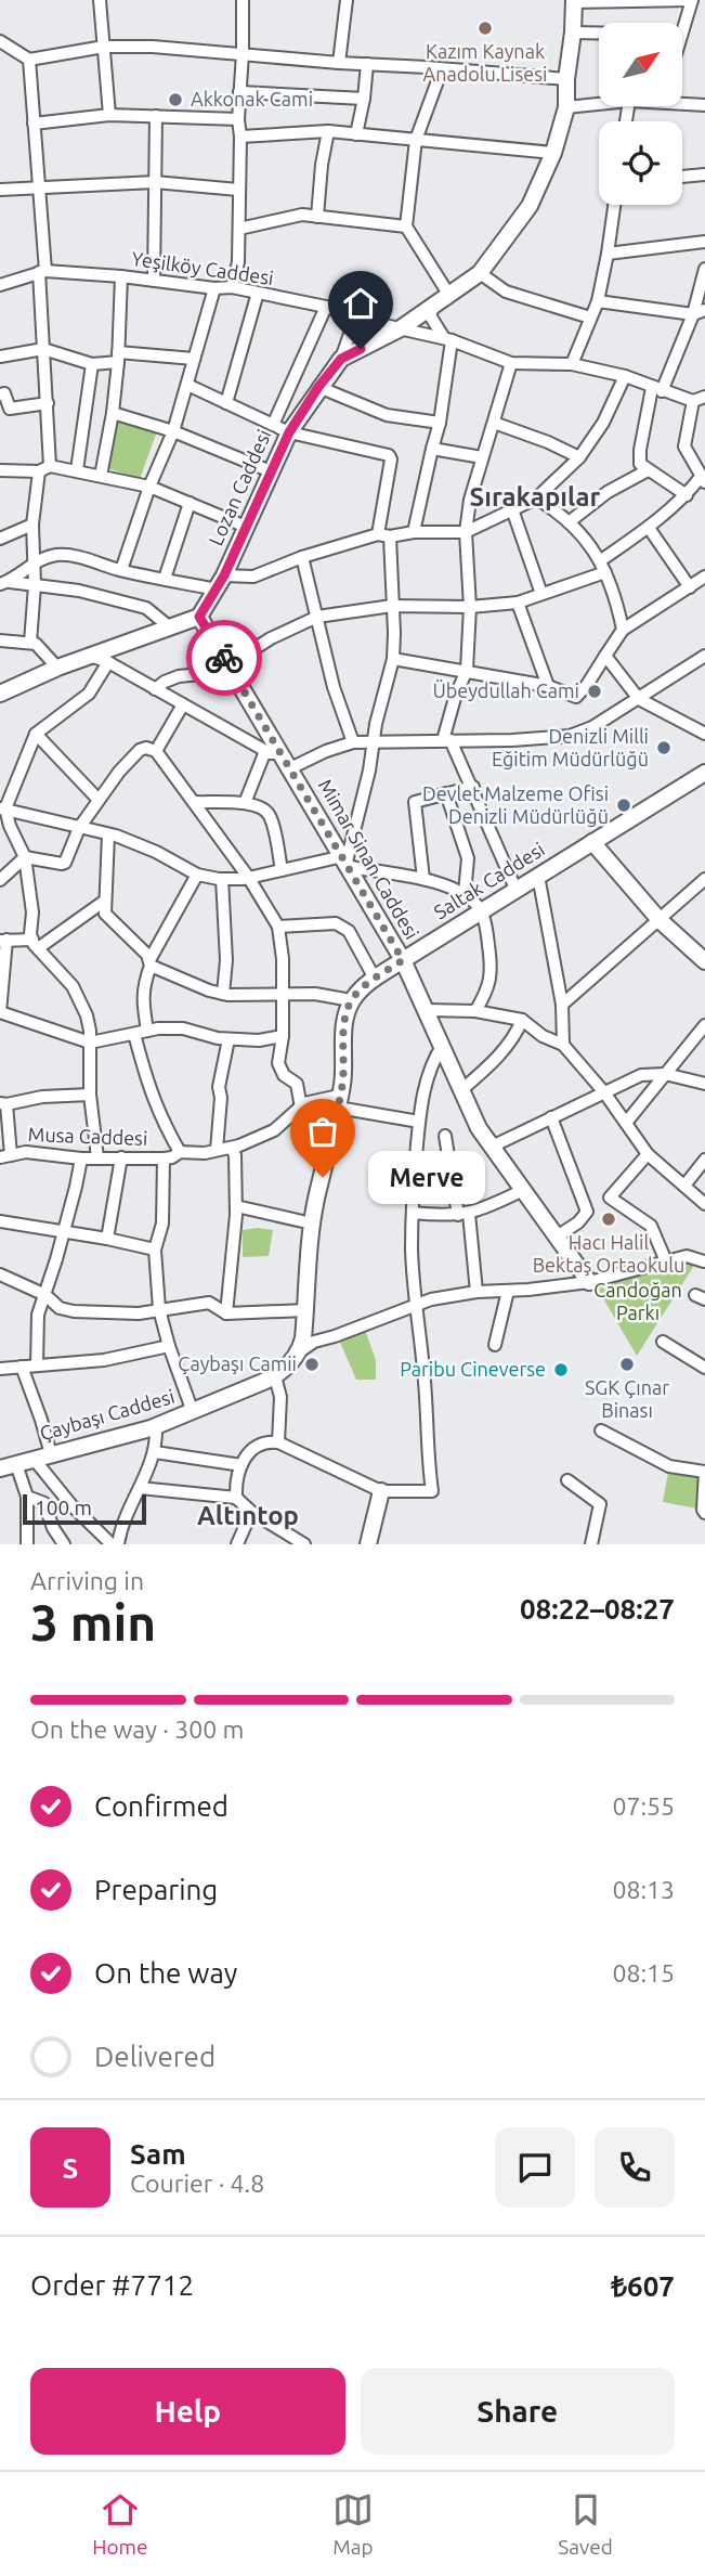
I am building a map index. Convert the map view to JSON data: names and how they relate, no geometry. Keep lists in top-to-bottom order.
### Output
{
  "streets": {
    "main road": [
      "Lozan Caddesi",
      "Mimar Sinan Caddesi",
      "Saltak Caddesi",
      "Çaybaşı Caddesi"
    ],
    "street": ["Yeşilköy Caddesi", "Musa Caddesi"]
  },
  "crossings": [
    ["Yeşilköy Caddesi", "Lozan Caddesi"],
    ["Lozan Caddesi", "Mimar Sinan Caddesi"],
    ["Mimar Sinan Caddesi", "Saltak Caddesi"],
    ["Mimar Sinan Caddesi", "Çaybaşı Caddesi"]
  ],
  "districts": ["Sırakapılar", "Altıntop"],
  "parks": ["Candoğan Parkı"],
  "places": [
    "Kazım Kaynak Anadolu Lisesi",
    "Akkonak Cami",
    "Übeydullah Cami",
    "Denizli Milli Eğitim Müdürlüğü",
    "Devlet Malzeme Ofisi Denizli Müdürlüğü",
    "Merve",
    "Hacı Halil Bektaş Ortaokulu",
    "Çaybaşı Camii",
    "SGK Çınar Binası",
    "Paribu Cineverse"
  ],
  "scale_bar": "100 m",
  "north": "top right",
  "page": {
    "bubble": "Merve",
    "scale": "100 m",
    "heading": ["3 min", "Arriving in", "08:22–08:27"],
    "panel": [
      "Sam",
      "Courier · 4.8",
      "Order #7712",
      "₺607"
    ],
    "bar": "On the way · 300 m",
    "list": [
      ["Confirmed", "07:55"],
      ["Preparing", "08:13"],
      ["On the way", "08:15"],
      "Delivered"
    ],
    "round": "S",
    "buttons": ["Help", "Share"],
    "tabs": ["Home", "Map", "Saved"]
  }
}
